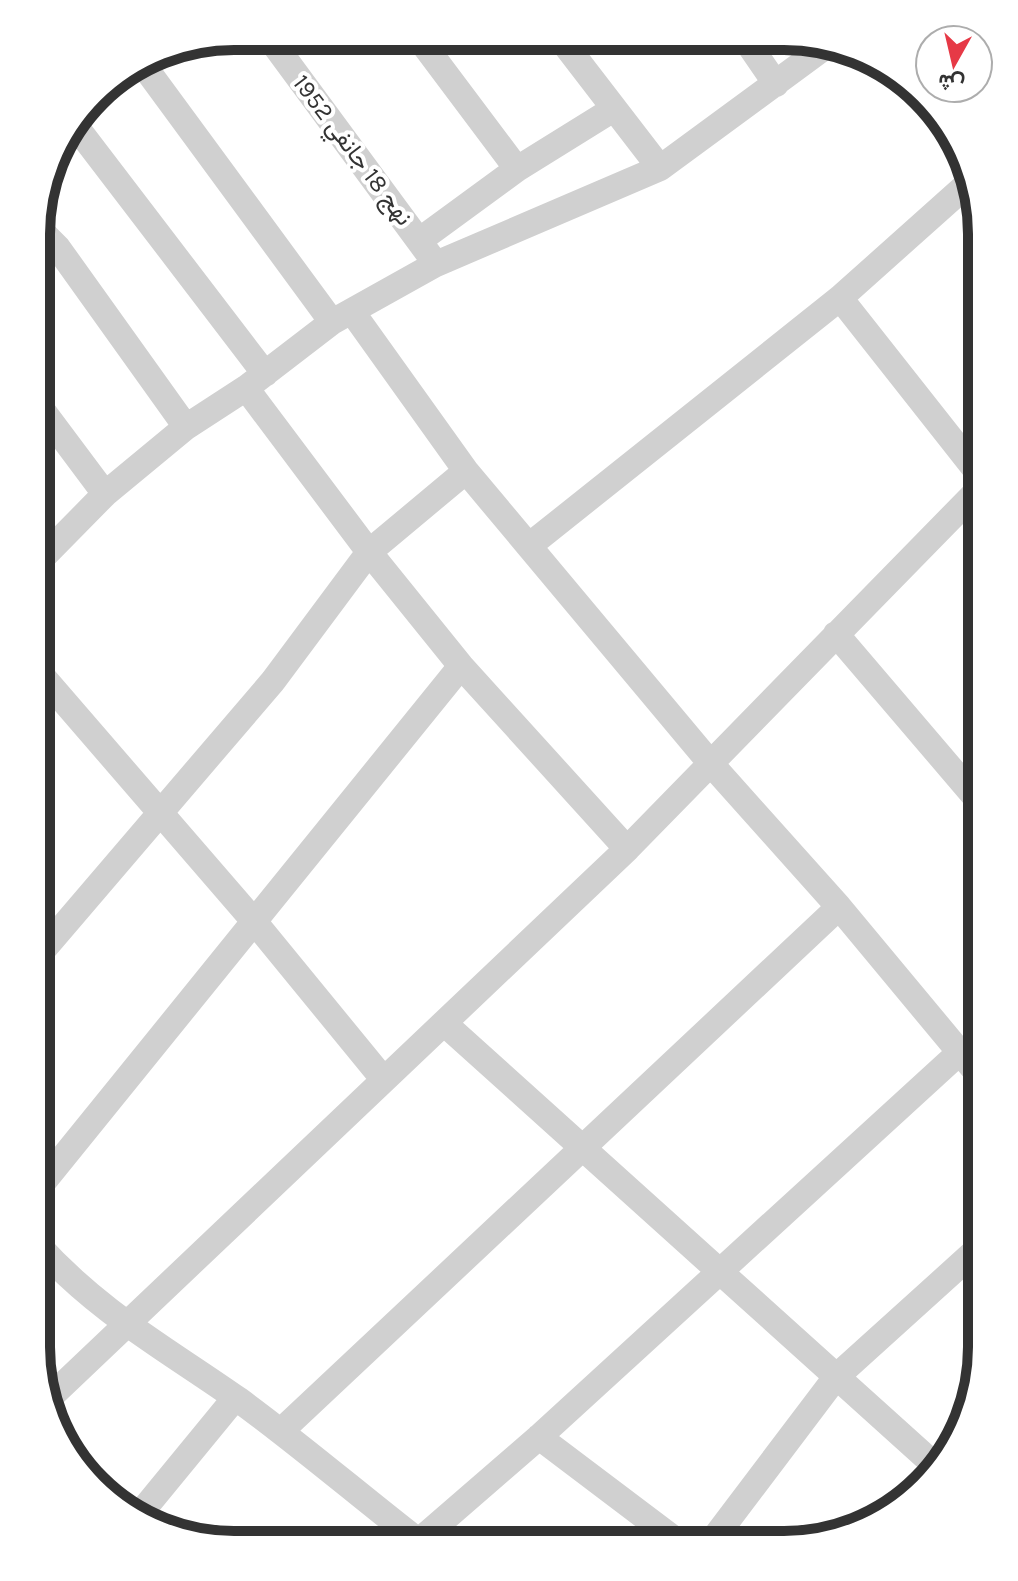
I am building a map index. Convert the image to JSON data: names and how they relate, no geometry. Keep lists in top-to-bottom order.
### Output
{
  "streets": {
    "street": ["نهج 18 جانفي 1952"]
  },
  "north": "bottom"
}
